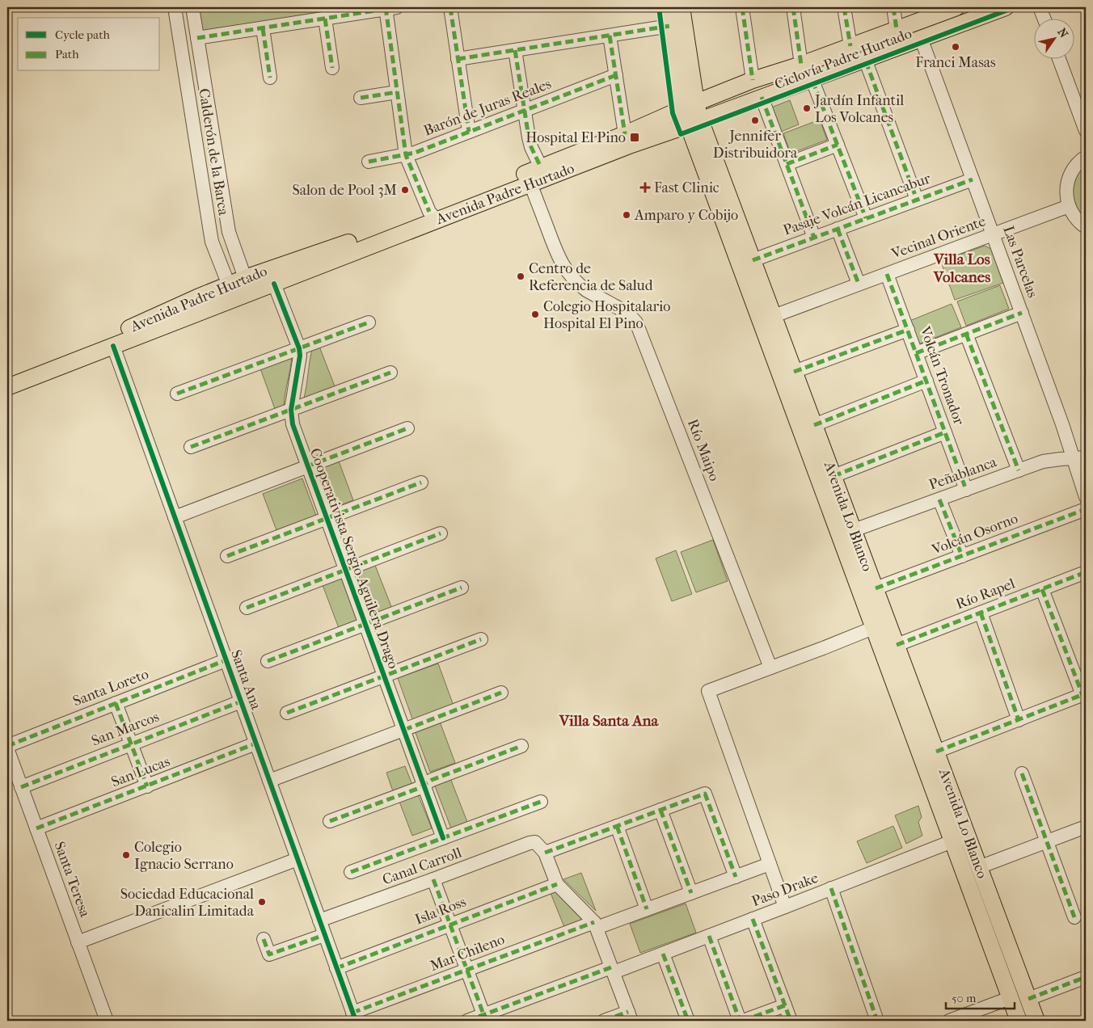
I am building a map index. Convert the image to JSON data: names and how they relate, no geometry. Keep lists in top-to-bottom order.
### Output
{
  "streets": {
    "main road": ["Avenida Padre Hurtado", "Avenida Lo Blanco"],
    "street": [
      "Barón de Juras Reales",
      "Calderón de la Barca",
      "Pasaje Volcán Licancabur",
      "Vecinal Oriente",
      "Las Parcelas",
      "Volcán Tronador",
      "Río Maipo",
      "Peñablanca",
      "Volcán Osorno",
      "Cooperativista Sergio Aguilera Drago",
      "Río Rapel",
      "Santa Ana",
      "Santa Loreto",
      "San Marcos",
      "San Lucas",
      "Canal Carroll",
      "Santa Teresa",
      "Paso Drake",
      "Isla Ross",
      "Mar Chileno"
    ],
    "cycle path": ["Ciclovía Padre Hurtado"]
  },
  "crossings": [
    ["Barón de Juras Reales", "Río Maipo"],
    ["Calderón de la Barca", "Avenida Padre Hurtado"],
    ["Avenida Padre Hurtado", "Las Parcelas"],
    ["Avenida Padre Hurtado", "Río Maipo"],
    ["Avenida Padre Hurtado", "Avenida Lo Blanco"],
    ["Avenida Padre Hurtado", "Cooperativista Sergio Aguilera Drago"],
    ["Avenida Padre Hurtado", "Santa Ana"],
    ["Pasaje Volcán Licancabur", "Las Parcelas"],
    ["Pasaje Volcán Licancabur", "Avenida Lo Blanco"],
    ["Vecinal Oriente", "Las Parcelas"],
    ["Vecinal Oriente", "Volcán Tronador"],
    ["Vecinal Oriente", "Avenida Lo Blanco"],
    ["Las Parcelas", "Peñablanca"],
    ["Volcán Tronador", "Peñablanca"],
    ["Peñablanca", "Avenida Lo Blanco"],
    ["Avenida Lo Blanco", "Volcán Osorno"],
    ["Avenida Lo Blanco", "Río Rapel"],
    ["Avenida Lo Blanco", "Paso Drake"],
    ["Santa Ana", "Santa Loreto"],
    ["Santa Ana", "San Marcos"],
    ["Santa Ana", "San Lucas"],
    ["Santa Ana", "Canal Carroll"],
    ["Santa Ana", "Isla Ross"],
    ["Santa Ana", "Mar Chileno"],
    ["Santa Loreto", "Santa Teresa"],
    ["San Marcos", "Santa Teresa"],
    ["San Lucas", "Santa Teresa"]
  ],
  "districts": ["Villa Los Volcanes", "Villa Santa Ana"],
  "places": {
    "other": [
      "Franci Masas",
      "Jardín Infantil Los Volcanes",
      "Jennifer Distribuidora",
      "Salon de Pool 3M",
      "Amparo y Cobijo",
      "Centro de Referencia de Salud",
      "Colegio Hospitalario Hospital El Pino",
      "Colegio Ignacio Serrano",
      "Sociedad Educacional Danicalin Limitada"
    ],
    "transit": ["Hospital El Pino"],
    "health": ["Fast Clinic"]
  },
  "legend": ["Cycle path", "Path"],
  "scale_bar": "50 m",
  "north": "top right"
}
